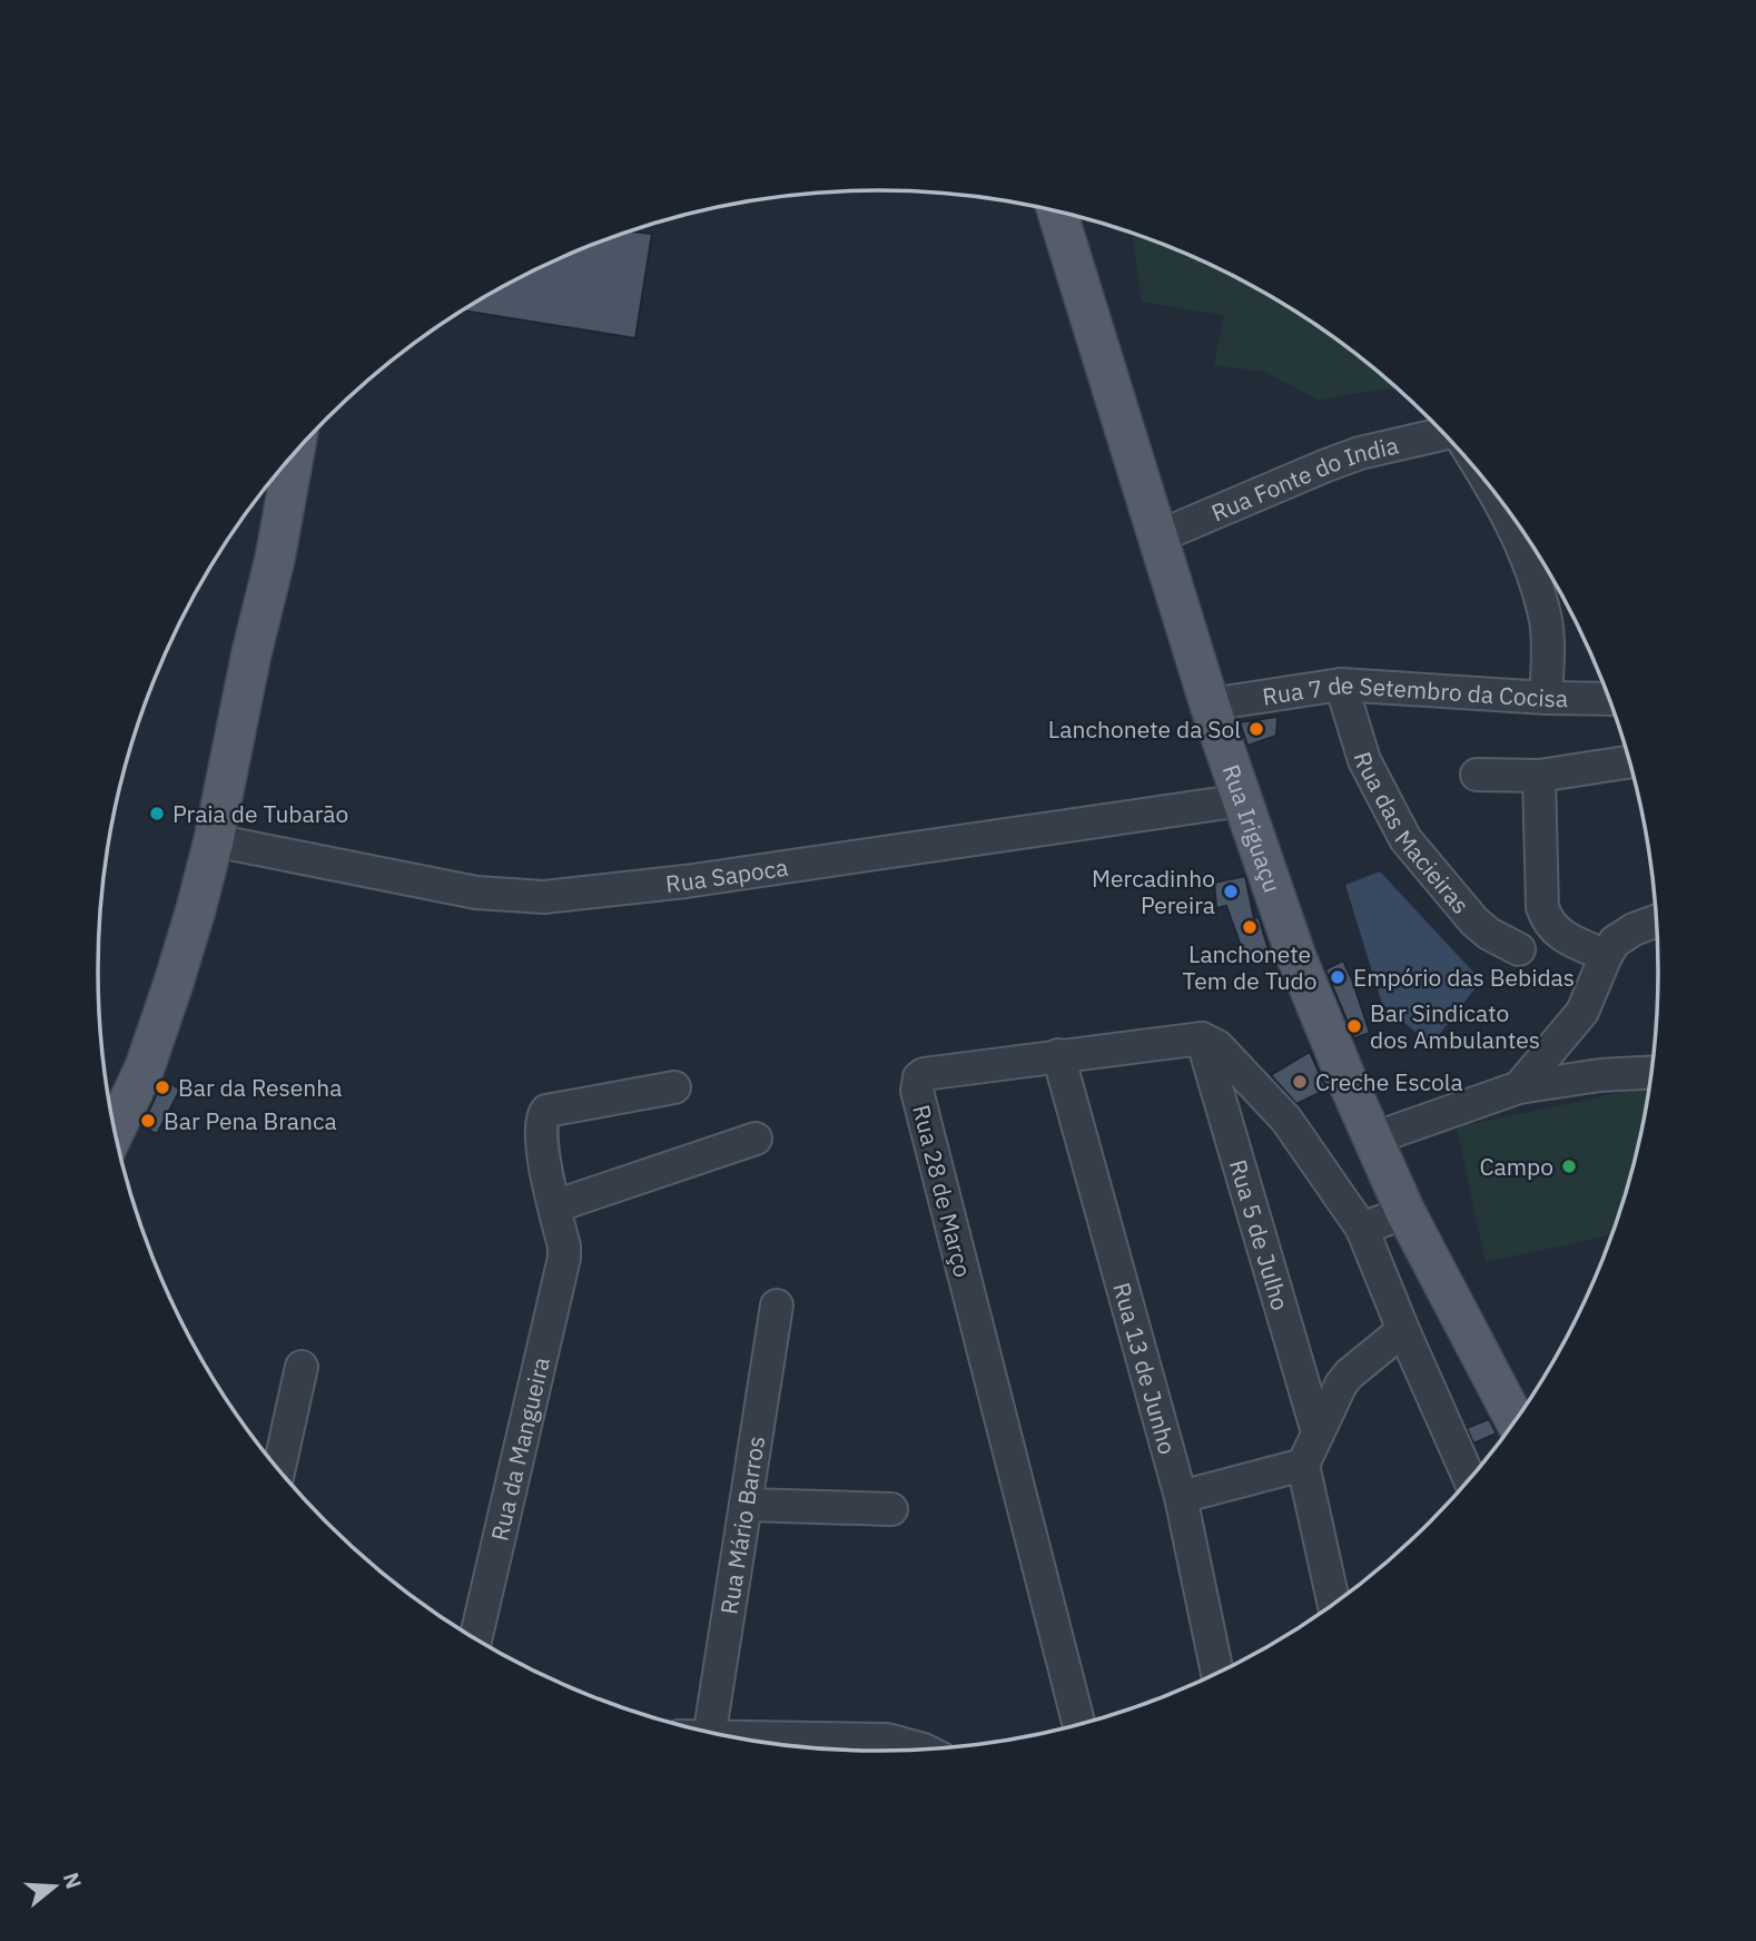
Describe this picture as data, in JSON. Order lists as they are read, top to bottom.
{
  "streets": {
    "main road": ["Rua Iriguaçu"],
    "street": [
      "Rua Fonte do India",
      "Rua 7 de Setembro da Cocisa",
      "Rua das Macieiras",
      "Rua Sapoca",
      "Rua 28 de Março",
      "Rua 5 de Julho",
      "Rua 13 de Junho",
      "Rua da Mangueira",
      "Rua Mário Barros"
    ]
  },
  "crossings": [
    ["Rua Fonte do India", "Rua Iriguaçu"],
    ["Rua 7 de Setembro da Cocisa", "Rua Iriguaçu"],
    ["Rua 7 de Setembro da Cocisa", "Rua das Macieiras"],
    ["Rua Iriguaçu", "Rua Sapoca"],
    ["Rua 28 de Março", "Rua 5 de Julho"],
    ["Rua 28 de Março", "Rua 13 de Junho"]
  ],
  "places": [
    "Lanchonete da Sol",
    "Praia de Tubarão",
    "Mercadinho Pereira",
    "Lanchonete Tem de Tudo",
    "Empório das Bebidas",
    "Bar Sindicato dos Ambulantes",
    "Creche Escola",
    "Bar da Resenha",
    "Bar Pena Branca",
    "Campo"
  ],
  "north": "right"
}
